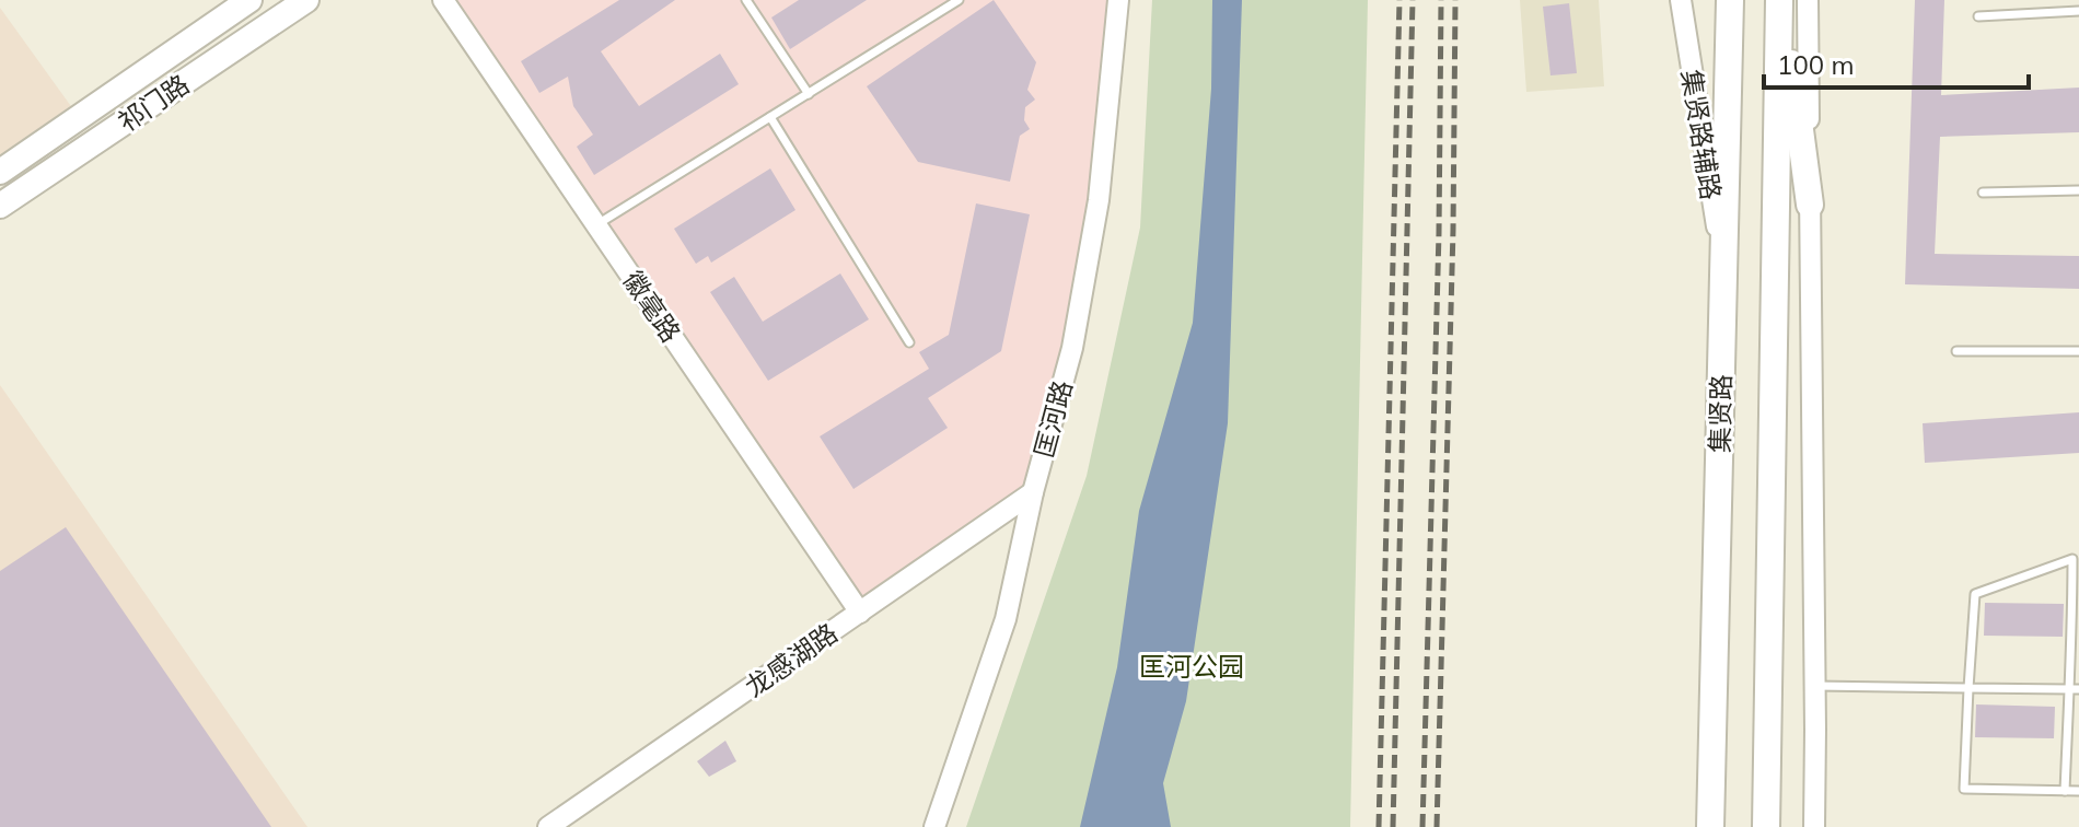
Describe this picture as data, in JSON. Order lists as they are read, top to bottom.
{
  "streets": {
    "highway": ["集贤路"],
    "main road": ["祁门路"],
    "street": [
      "集贤路辅路",
      "徽毫路",
      "匡河路",
      "龙感湖路"
    ]
  },
  "crossings": [
    ["集贤路辅路", "集贤路"],
    ["徽毫路", "龙感湖路"],
    ["匡河路", "龙感湖路"]
  ],
  "parks": ["匡河公园"],
  "scale_bar": "100 m"
}
